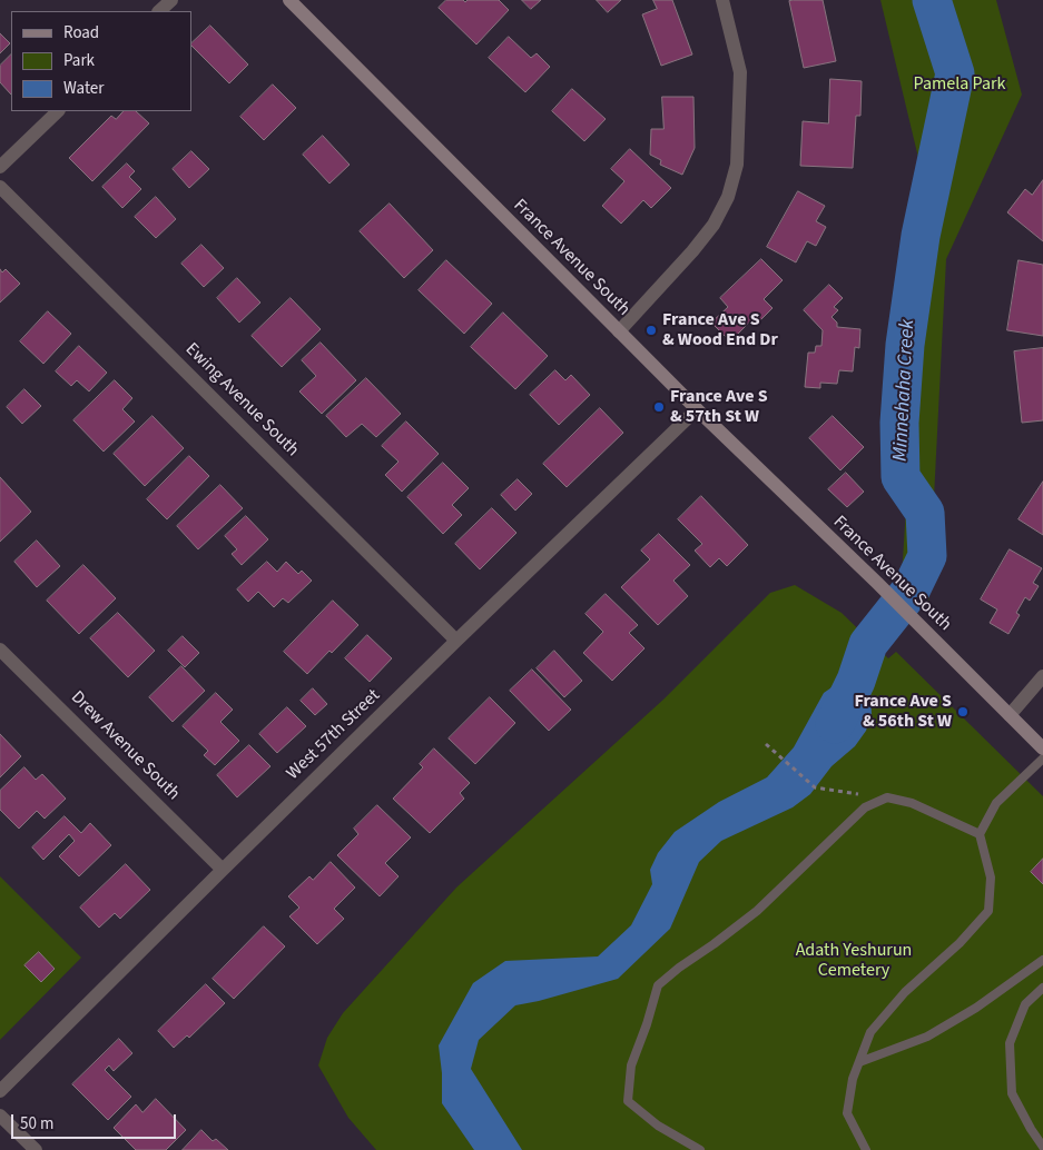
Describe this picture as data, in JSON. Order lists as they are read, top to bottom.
{
  "streets": {
    "main road": ["France Avenue South"],
    "street": ["Ewing Avenue South", "West 57th Street", "Drew Avenue South"]
  },
  "crossings": [
    ["France Avenue South", "West 57th Street"],
    ["Ewing Avenue South", "West 57th Street"],
    ["West 57th Street", "Drew Avenue South"]
  ],
  "water": ["Minnehaha Creek"],
  "parks": ["Pamela Park", "Adath Yeshurun Cemetery"],
  "places": ["France Ave S & Wood End Dr", "France Ave S & 57th St W", "France Ave S & 56th St W"],
  "legend": ["Road", "Park", "Water"],
  "scale_bar": "50 m"
}
